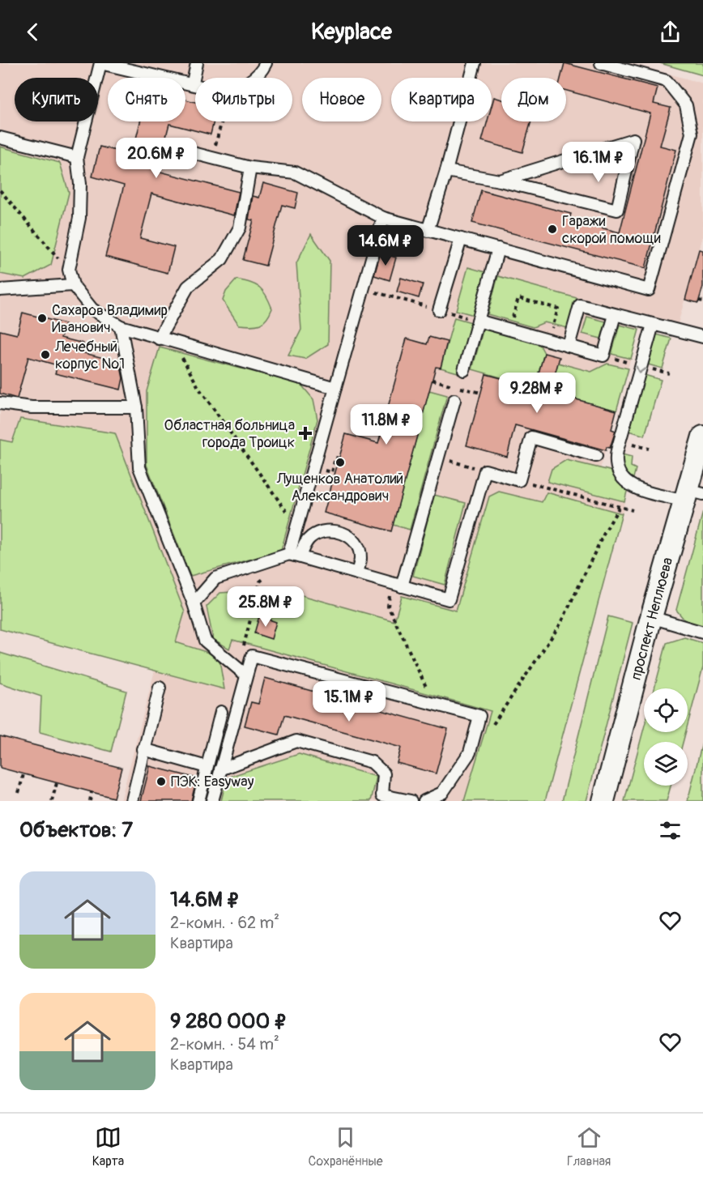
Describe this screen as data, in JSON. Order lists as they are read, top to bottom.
{
  "streets": {
    "street": ["проспект Неплюева"]
  },
  "places": {
    "other": [
      "Гаражи скорой помощи",
      "Сахаров Владимир Иванович",
      "Лечебный корпус №1",
      "Лущенков Анатолий Александрович",
      "ПЭК: Easyway"
    ],
    "health": ["Областная больница города Троицк"]
  },
  "page": {
    "header": "Keyplace",
    "chip": [
      "Купить",
      "Снять",
      "Фильтры",
      "Новое",
      "Квартира",
      "Дом"
    ],
    "price": [
      "20.6M ₽",
      "16.1M ₽",
      "14.6M ₽",
      "9.28M ₽",
      "11.8M ₽",
      "25.8M ₽",
      "15.1M ₽"
    ],
    "heading": "Объектов: 7",
    "list": [
      {
        "name": "14.6M ₽",
        "note": "2-комн. · 62 m² · Квартира"
      },
      {
        "name": "9 280 000 ₽",
        "note": "2-комн. · 54 m² · Квартира"
      }
    ],
    "tabs": ["Карта", "Сохранённые", "Главная"]
  }
}
